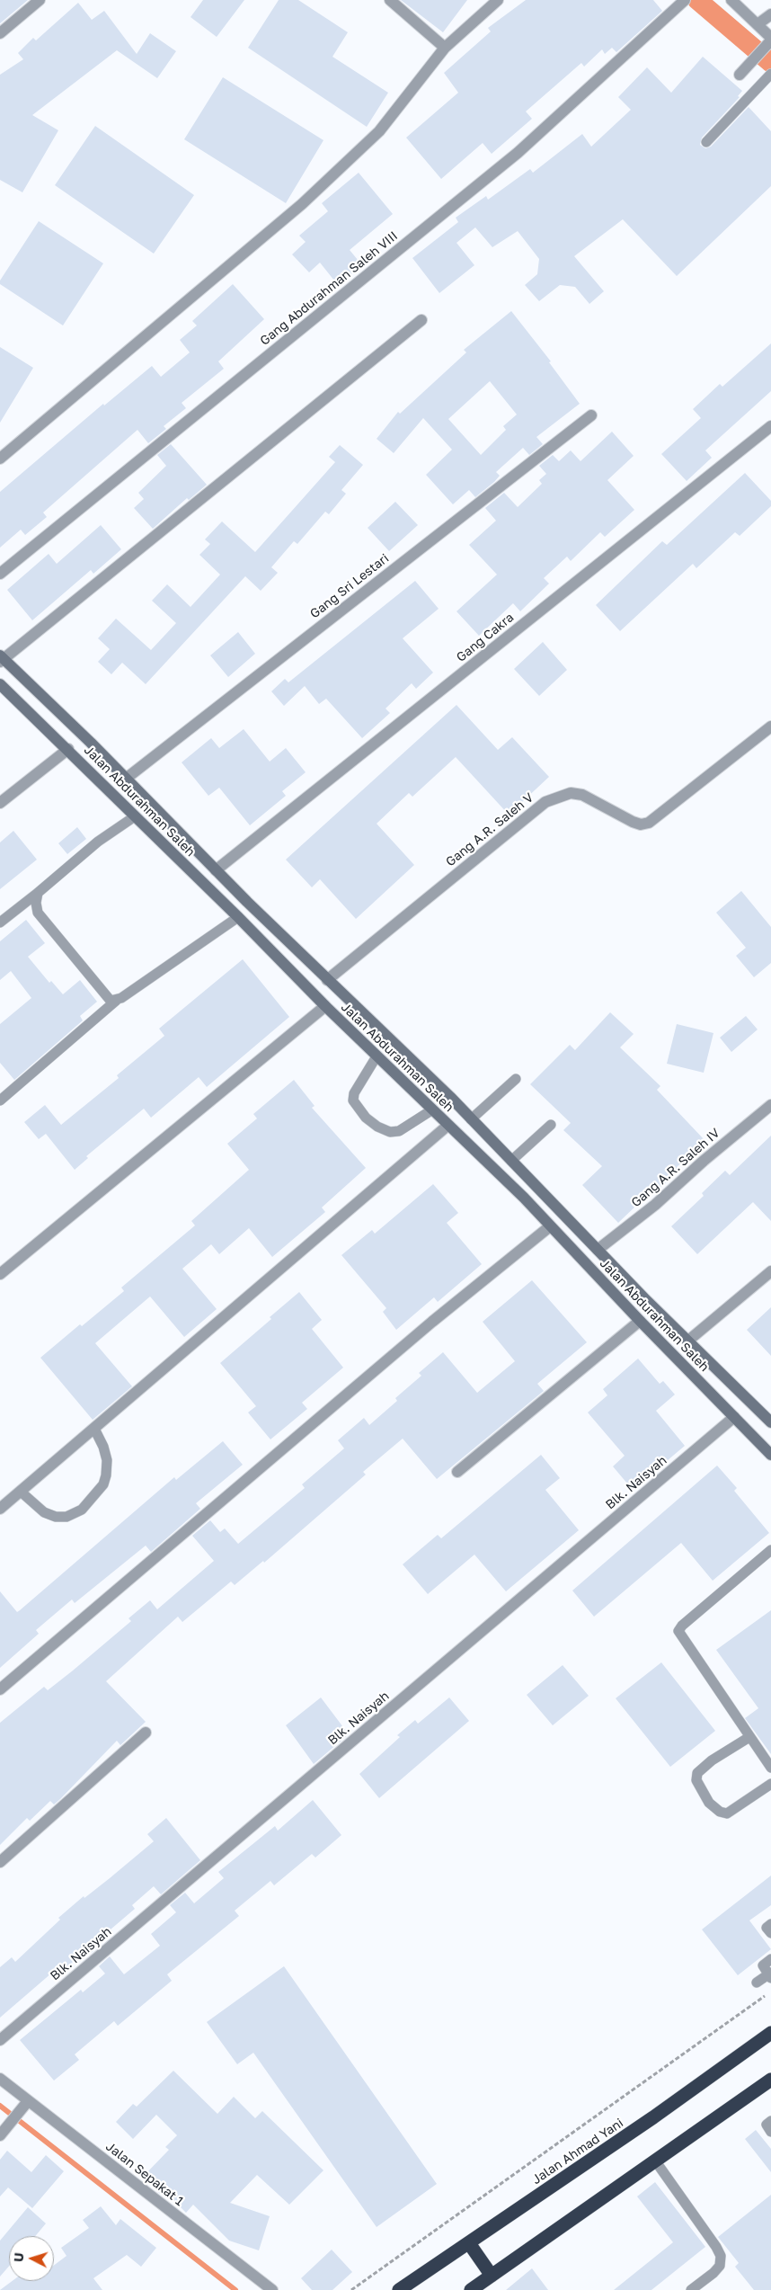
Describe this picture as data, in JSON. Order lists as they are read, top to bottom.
{
  "streets": {
    "highway": ["Jalan Ahmad Yani"],
    "street": [
      "Gang Abdurahman Saleh VIII",
      "Gang Sri Lestari",
      "Gang Cakra",
      "Jalan Abdurahman Saleh",
      "Gang A.R. Saleh V",
      "Gang A.R. Saleh IV",
      "Blk. Naisyah",
      "Jalan Sepakat 1"
    ]
  },
  "crossings": [
    ["Gang Sri Lestari", "Jalan Abdurahman Saleh"],
    ["Gang Cakra", "Jalan Abdurahman Saleh"],
    ["Jalan Abdurahman Saleh", "Gang A.R. Saleh V"],
    ["Jalan Abdurahman Saleh", "Gang A.R. Saleh IV"],
    ["Jalan Abdurahman Saleh", "Blk. Naisyah"]
  ],
  "north": "left"
}
